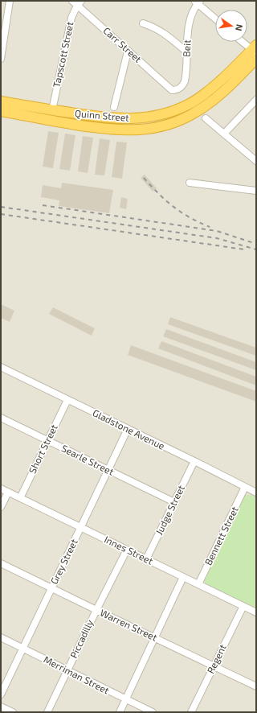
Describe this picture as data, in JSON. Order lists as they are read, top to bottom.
{
  "streets": {
    "highway": ["Quinn Street"],
    "street": [
      "Carr Street",
      "Beit",
      "Tapscott Street",
      "Gladstone Avenue",
      "Short Street",
      "Searle Street",
      "Judge Street",
      "Bennett Street",
      "Innes Street",
      "Grey Street",
      "Warren Street",
      "Piccadilly",
      "Regent",
      "Merriman Street"
    ]
  },
  "crossings": [
    ["Carr Street", "Beit"],
    ["Carr Street", "Tapscott Street"],
    ["Tapscott Street", "Quinn Street"],
    ["Gladstone Avenue", "Short Street"],
    ["Gladstone Avenue", "Judge Street"],
    ["Gladstone Avenue", "Bennett Street"],
    ["Gladstone Avenue", "Grey Street"],
    ["Short Street", "Searle Street"],
    ["Short Street", "Innes Street"],
    ["Searle Street", "Judge Street"],
    ["Searle Street", "Grey Street"],
    ["Judge Street", "Innes Street"],
    ["Bennett Street", "Innes Street"],
    ["Innes Street", "Grey Street"],
    ["Innes Street", "Piccadilly"],
    ["Innes Street", "Regent"],
    ["Grey Street", "Warren Street"],
    ["Grey Street", "Merriman Street"],
    ["Warren Street", "Piccadilly"],
    ["Warren Street", "Regent"],
    ["Piccadilly", "Merriman Street"]
  ],
  "north": "right"
}
